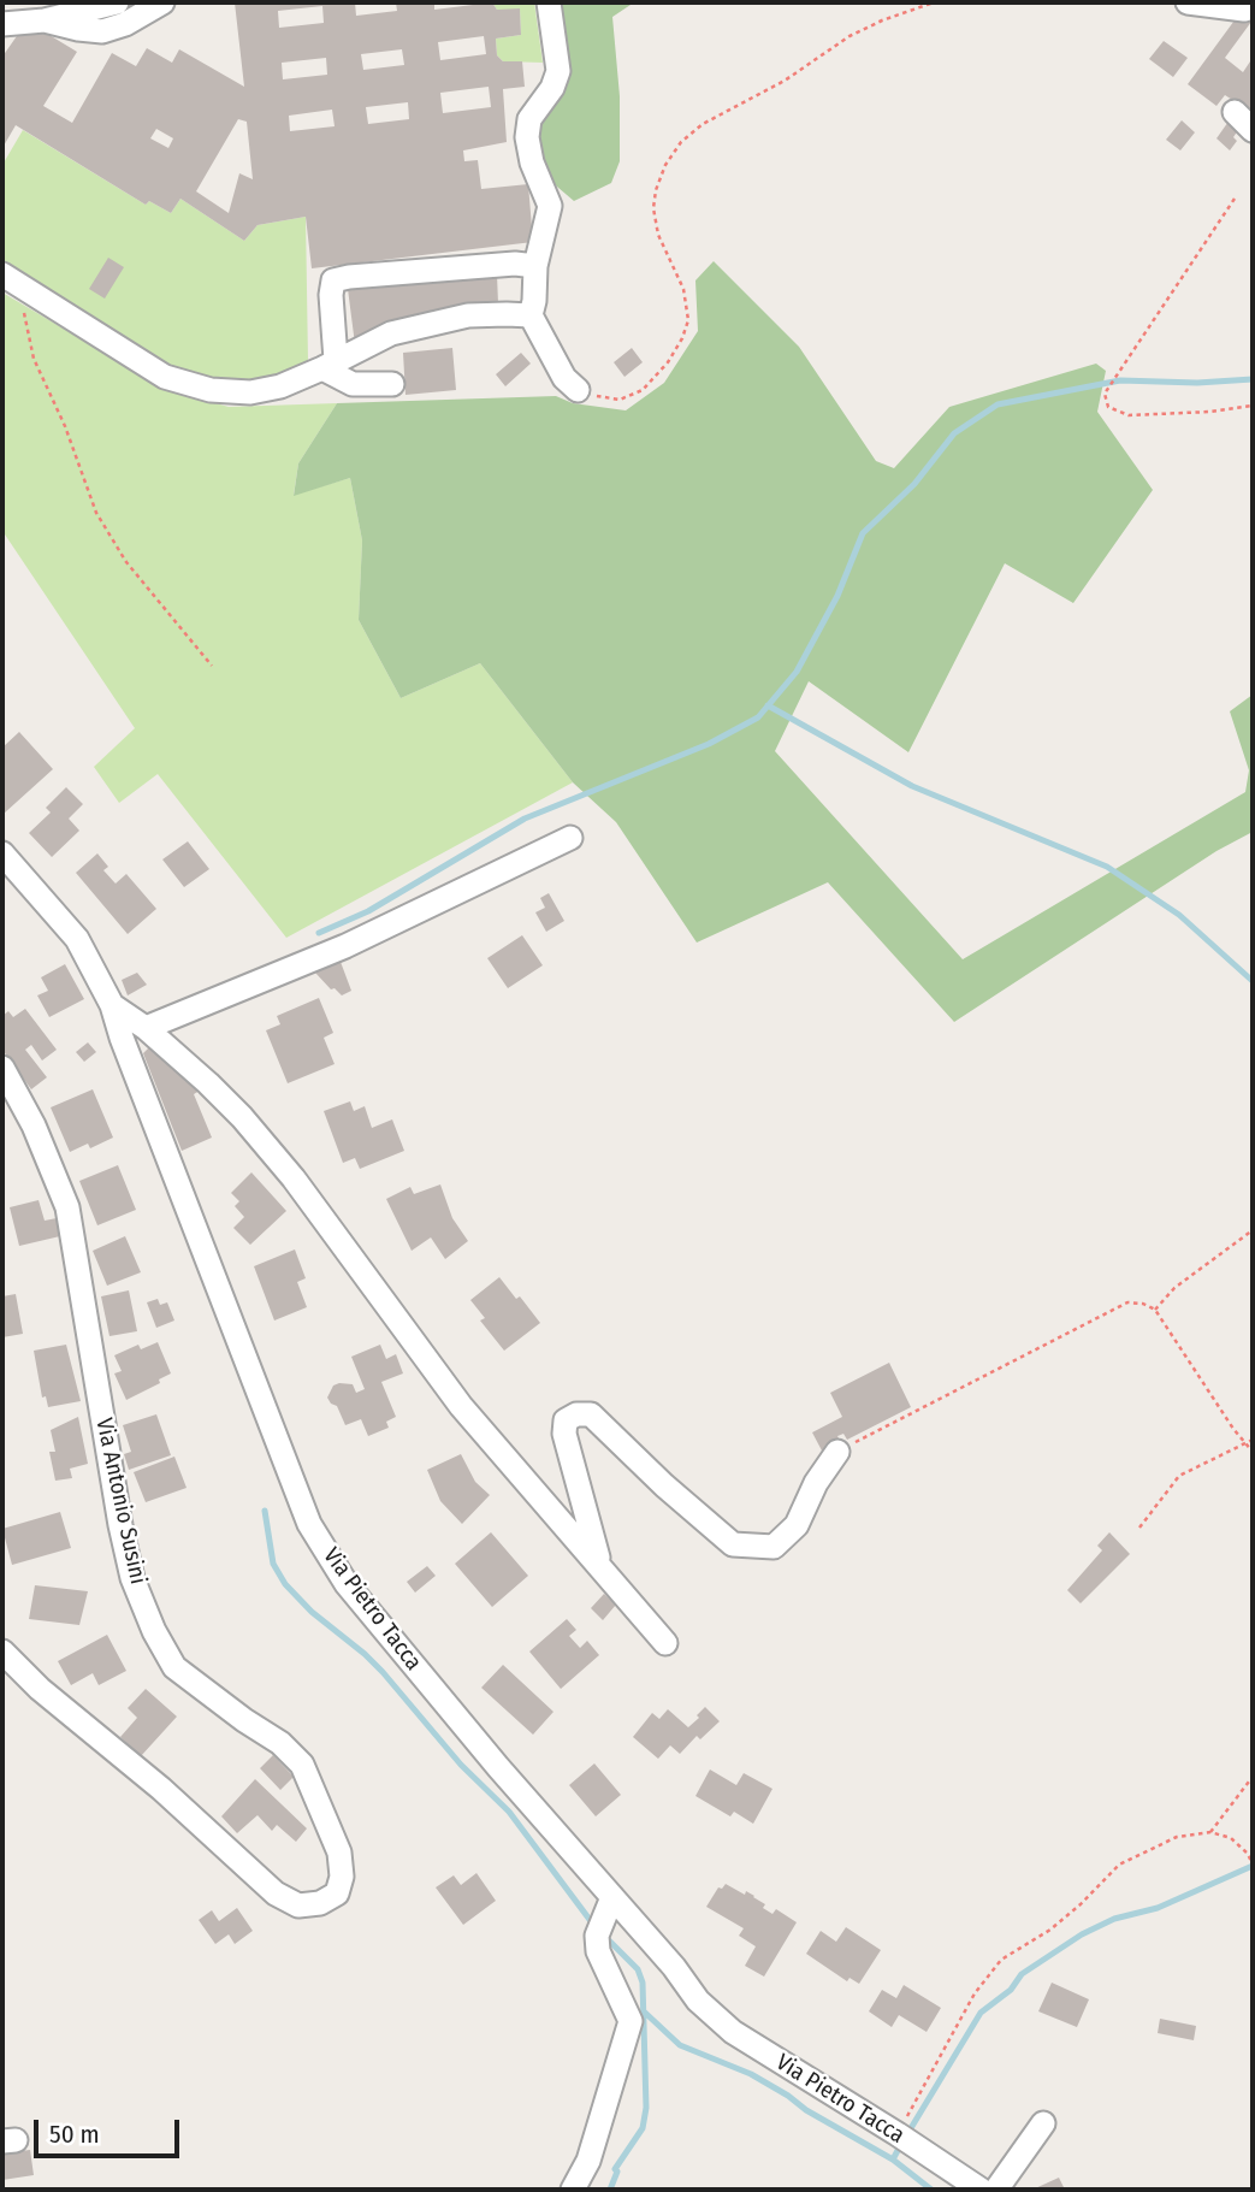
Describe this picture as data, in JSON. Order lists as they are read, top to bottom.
{
  "streets": {
    "street": ["Via Antonio Susini", "Via Pietro Tacca"]
  },
  "scale_bar": "50 m"
}
